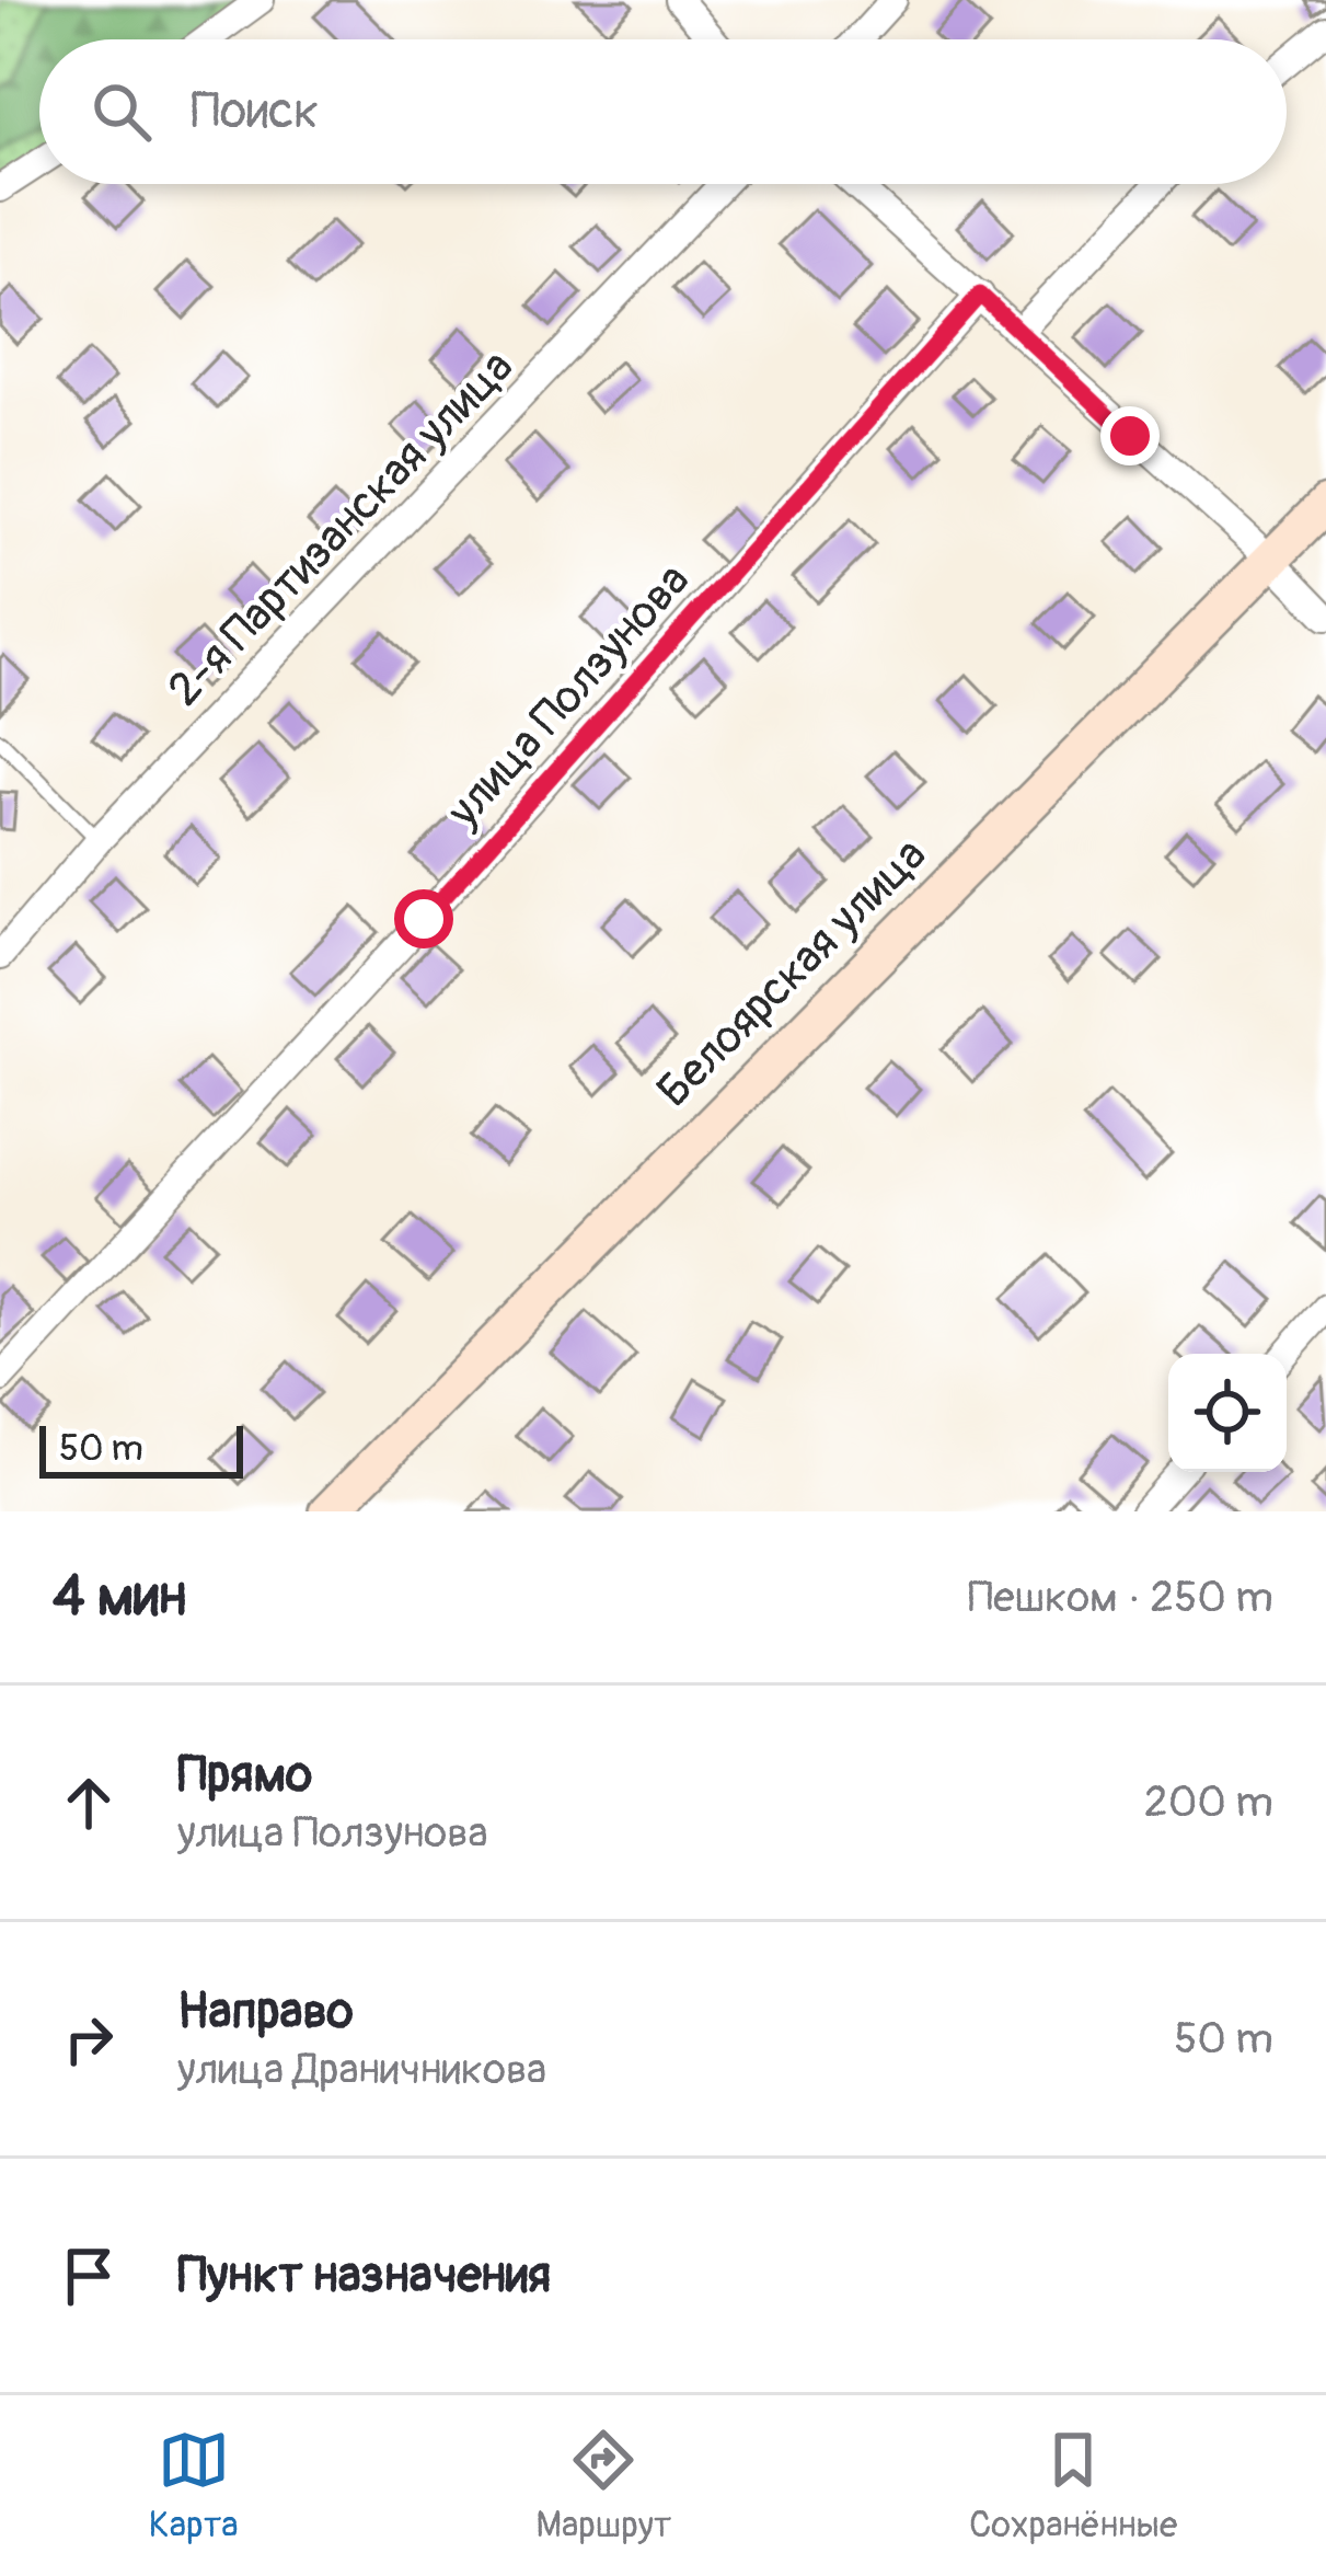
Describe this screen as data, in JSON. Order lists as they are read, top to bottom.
{
  "streets": {
    "street": ["2-я Партизанская улица", "улица Ползунова", "Белоярская улица"]
  },
  "scale_bar": "50 m",
  "page": {
    "search": "Поиск",
    "scale": "50 m",
    "heading": ["4 мин", "Пешком · 250 m"],
    "list": [
      ["Прямо", "улица Ползунова", "200 m"],
      ["Направо", "улица Драничникова", "50 m"],
      "Пункт назначения"
    ],
    "nav": ["Карта", "Маршрут", "Сохранённые"]
  }
}
